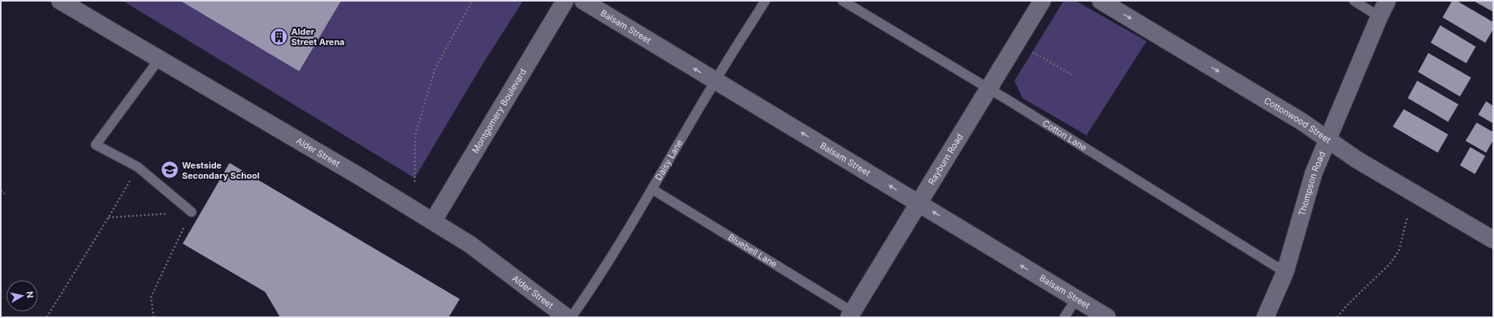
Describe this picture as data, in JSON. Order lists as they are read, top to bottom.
{
  "streets": {
    "street": [
      "Balsam Street",
      "Montgomery Boulevard",
      "Cottonwood Street",
      "Alder Street",
      "Rayburn Road",
      "Thompson Road"
    ],
    "lane": ["Cotton Lane", "Daisy Lane", "Bluebell Lane"]
  },
  "crossings": [
    ["Balsam Street", "Rayburn Road"],
    ["Balsam Street", "Daisy Lane"],
    ["Montgomery Boulevard", "Alder Street"],
    ["Cottonwood Street", "Thompson Road"],
    ["Cotton Lane", "Rayburn Road"],
    ["Cotton Lane", "Thompson Road"],
    ["Rayburn Road", "Bluebell Lane"],
    ["Daisy Lane", "Bluebell Lane"]
  ],
  "one_way": ["Balsam Street", "Cottonwood Street"],
  "places": {
    "building": ["Alder Street Arena"],
    "school or university": ["Westside Secondary School"]
  },
  "north": "right"
}
